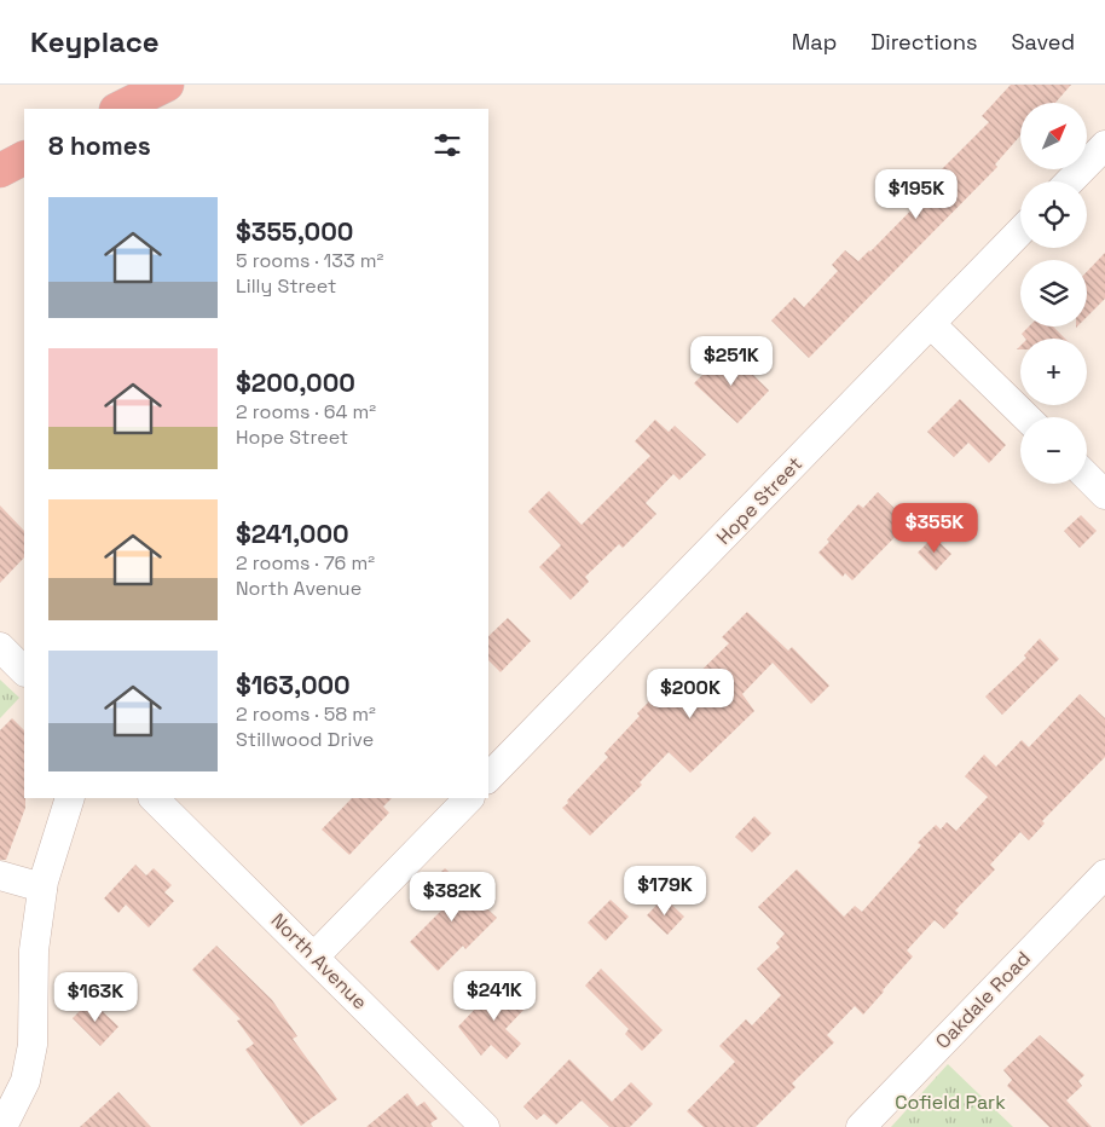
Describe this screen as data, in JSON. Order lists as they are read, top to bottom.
{
  "streets": {
    "street": ["Hope Street", "North Avenue", "Oakdale Road"]
  },
  "parks": ["Cofield Park"],
  "north": "top right",
  "page": {
    "header": "Keyplace",
    "nav": ["Map", "Directions", "Saved"],
    "map_buttons": ["+", "−"],
    "heading": "8 homes",
    "price": [
      "$195K",
      "$251K",
      "$355K",
      "$200K",
      "$179K",
      "$382K",
      "$241K",
      "$163K"
    ],
    "list": [
      {
        "name": "$355,000",
        "note": "5 rooms · 133 m² · Lilly Street"
      },
      {
        "name": "$200,000",
        "note": "2 rooms · 64 m² · Hope Street"
      },
      {
        "name": "$241,000",
        "note": "2 rooms · 76 m² · North Avenue"
      },
      {
        "name": "$163,000",
        "note": "2 rooms · 58 m² · Stillwood Drive"
      }
    ]
  }
}
